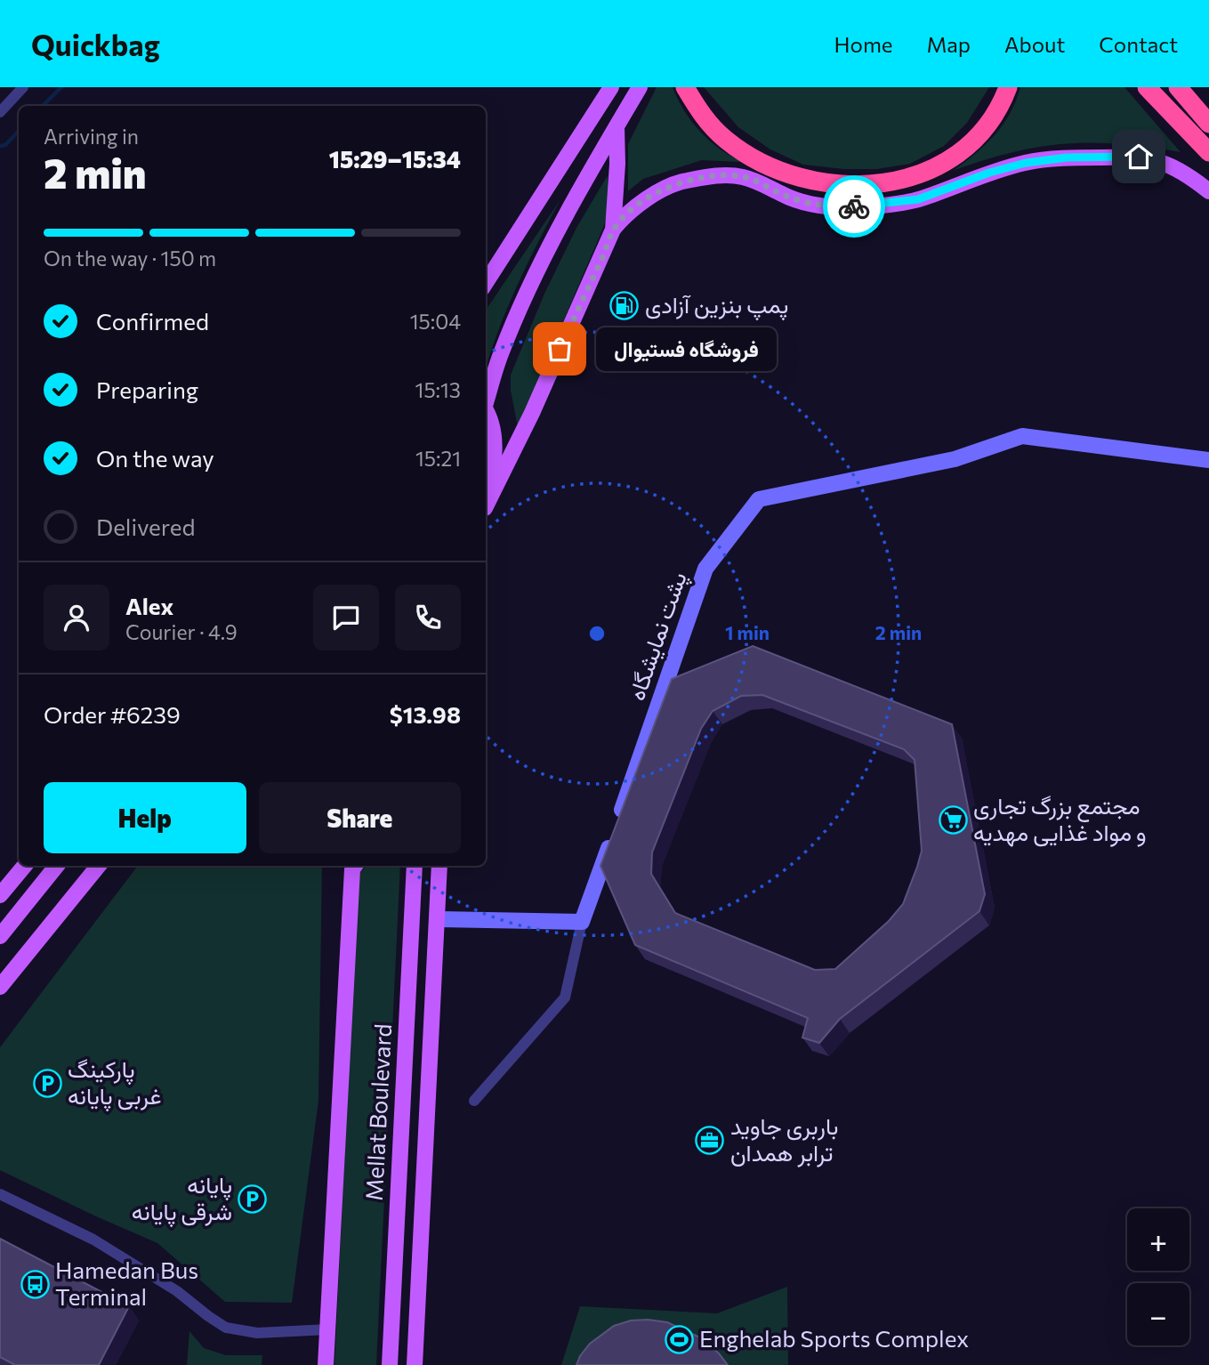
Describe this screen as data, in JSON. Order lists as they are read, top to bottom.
{
  "streets": {
    "main road": ["Mellat Boulevard"],
    "street": ["پشت نمایشگاه"]
  },
  "places": {
    "fuel station": ["پمپ بنزین آزادی"],
    "other": ["فروشگاه فستیوال"],
    "supermarket": ["مجتمع بزرگ تجاری و مواد غذایی مهدیه"],
    "parking": ["پارکینگ غربی پایانه", "پایانه شرقی پایانه"],
    "office": ["باربری جاوید ترابر همدان"],
    "bus stop": ["Hamedan Bus Terminal"],
    "sports": ["Enghelab Sports Complex"]
  },
  "page": {
    "header": "Quickbag",
    "nav": [
      "Home",
      "Map",
      "About",
      "Contact"
    ],
    "heading": ["2 min", "Arriving in", "15:29–15:34"],
    "panel": [
      "Alex",
      "Courier · 4.9",
      "Order #6239",
      "$13.98"
    ],
    "bar": "On the way · 150 m",
    "list": [
      ["Confirmed", "15:04"],
      ["Preparing", "15:13"],
      ["On the way", "15:21"],
      "Delivered"
    ],
    "bubble": "فروشگاه فستیوال",
    "buttons": ["Help", "Share"],
    "map_buttons": ["+", "−"]
  },
  "rings": ["1 min", "2 min"]
}
